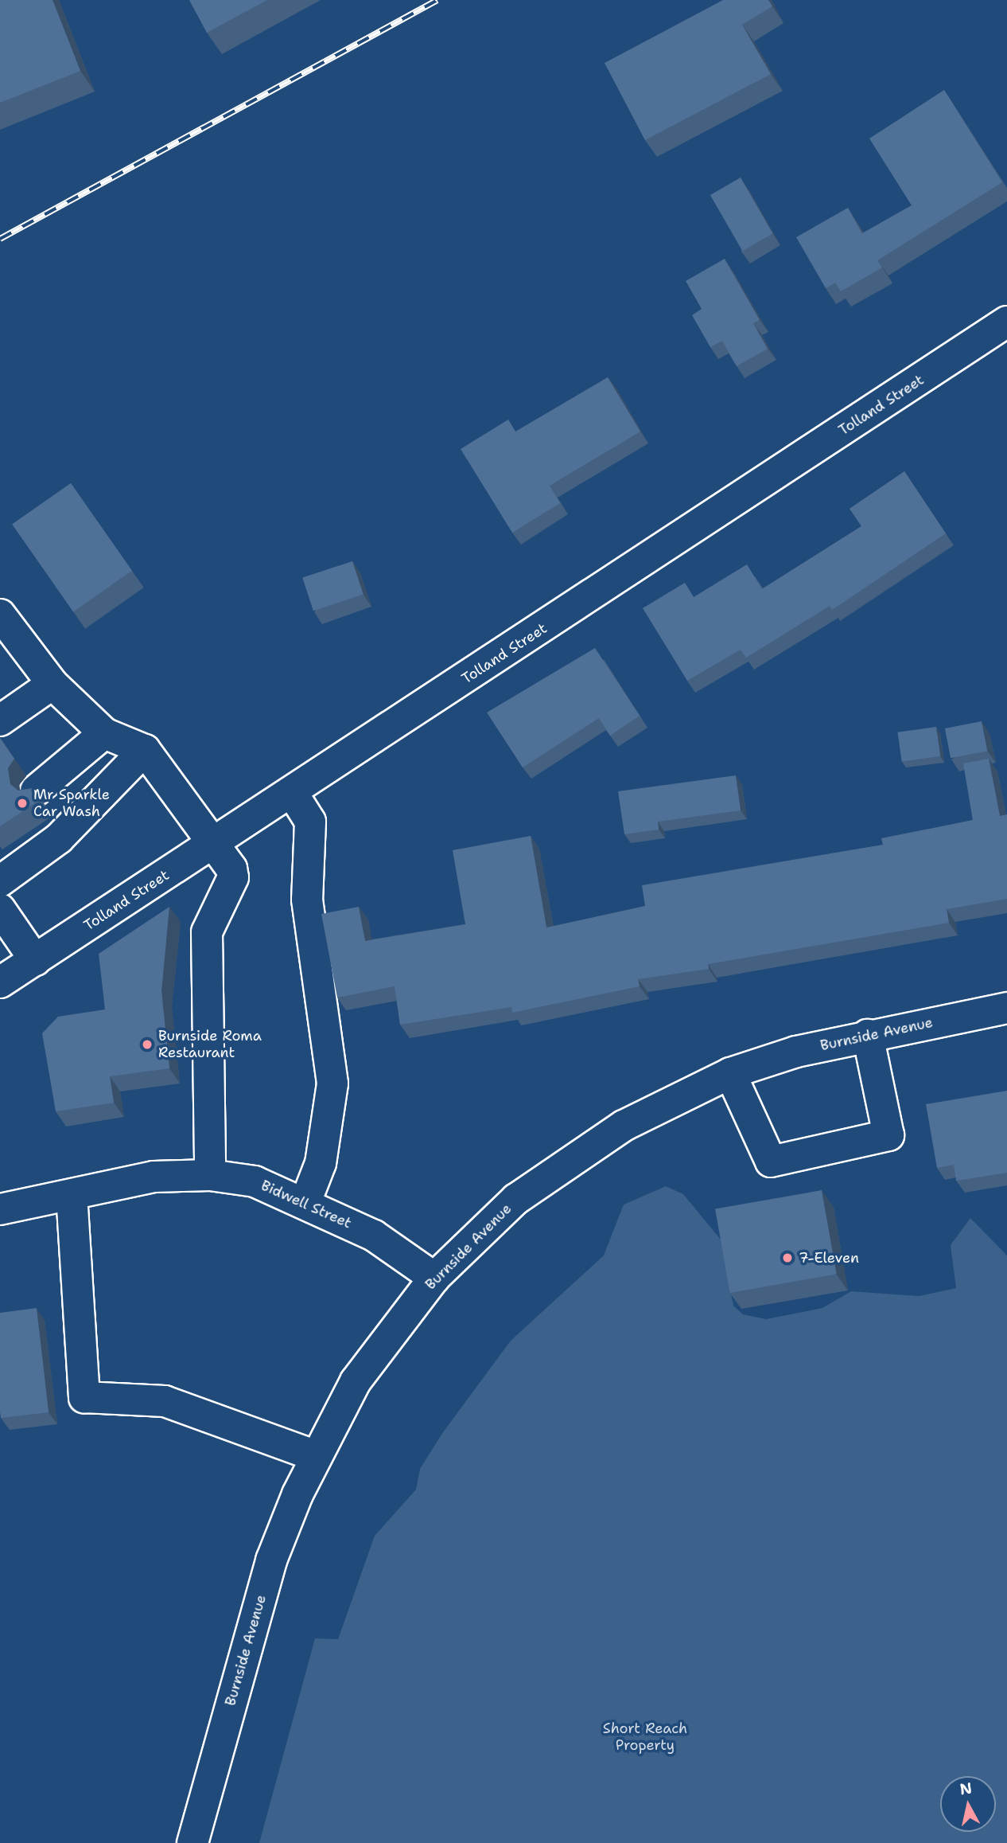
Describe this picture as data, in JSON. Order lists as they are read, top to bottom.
{
  "streets": {
    "main road": ["Tolland Street", "Burnside Avenue", "Bidwell Street"]
  },
  "crossings": [
    ["Burnside Avenue", "Bidwell Street"]
  ],
  "parks": ["Short Reach Property"],
  "places": ["Mr Sparkle Car Wash", "Burnside Roma Restaurant", "7-Eleven"],
  "north": "top"
}
